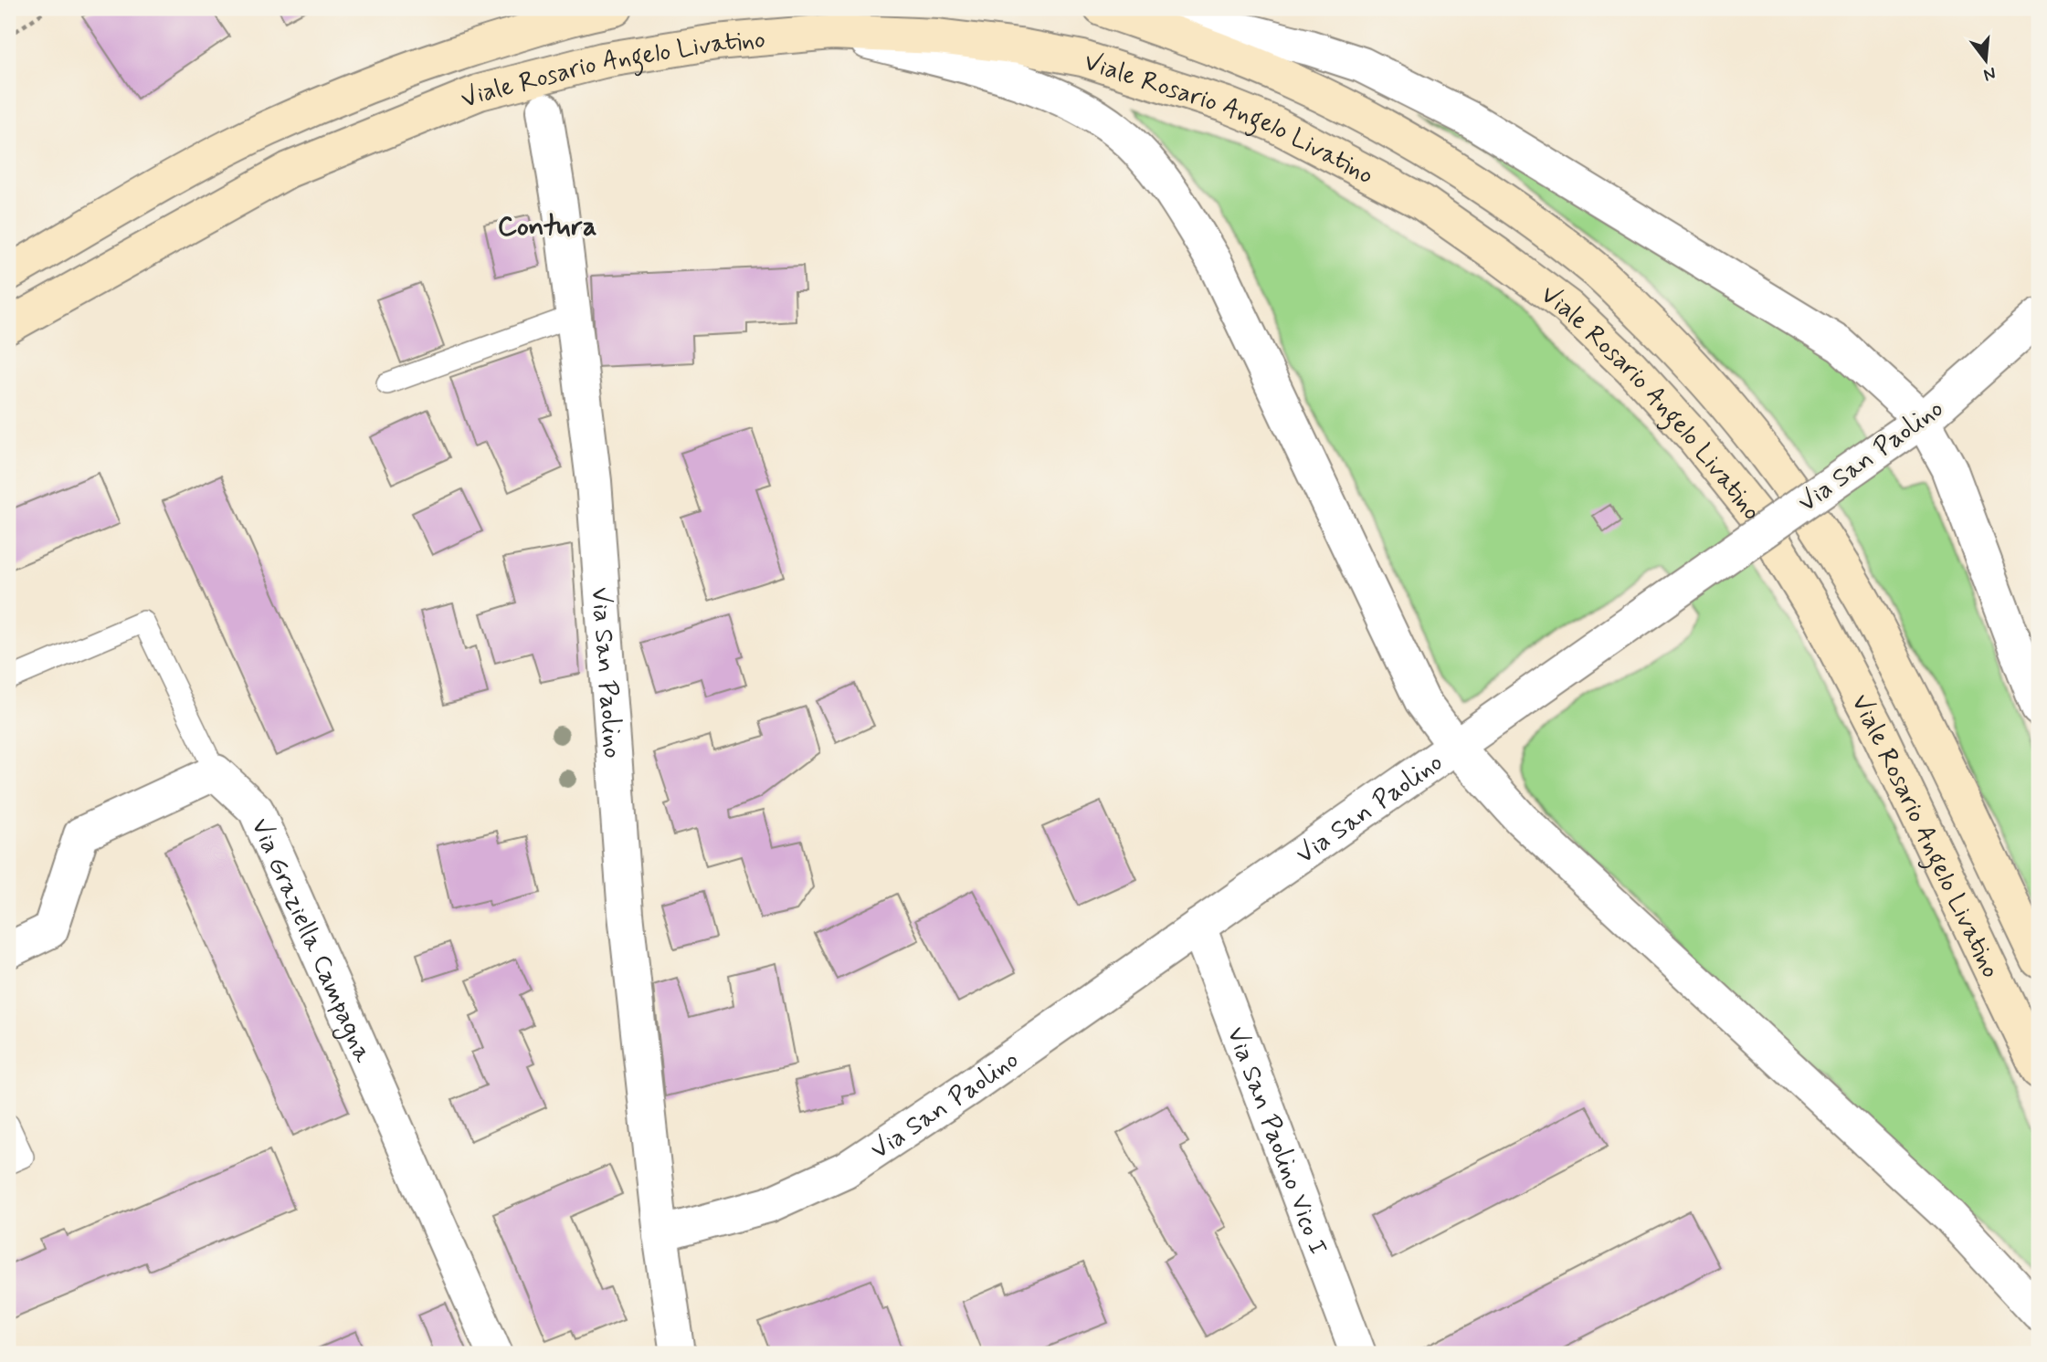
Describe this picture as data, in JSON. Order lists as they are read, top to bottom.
{
  "streets": {
    "main road": ["Viale Rosario Angelo Livatino"],
    "street": ["Via San Paolino", "Via Graziella Campagna", "Via San Paolino Vico I"]
  },
  "crossings": [
    ["Via San Paolino", "Via San Paolino Vico I"]
  ],
  "districts": ["Contura"],
  "north": "bottom"
}
